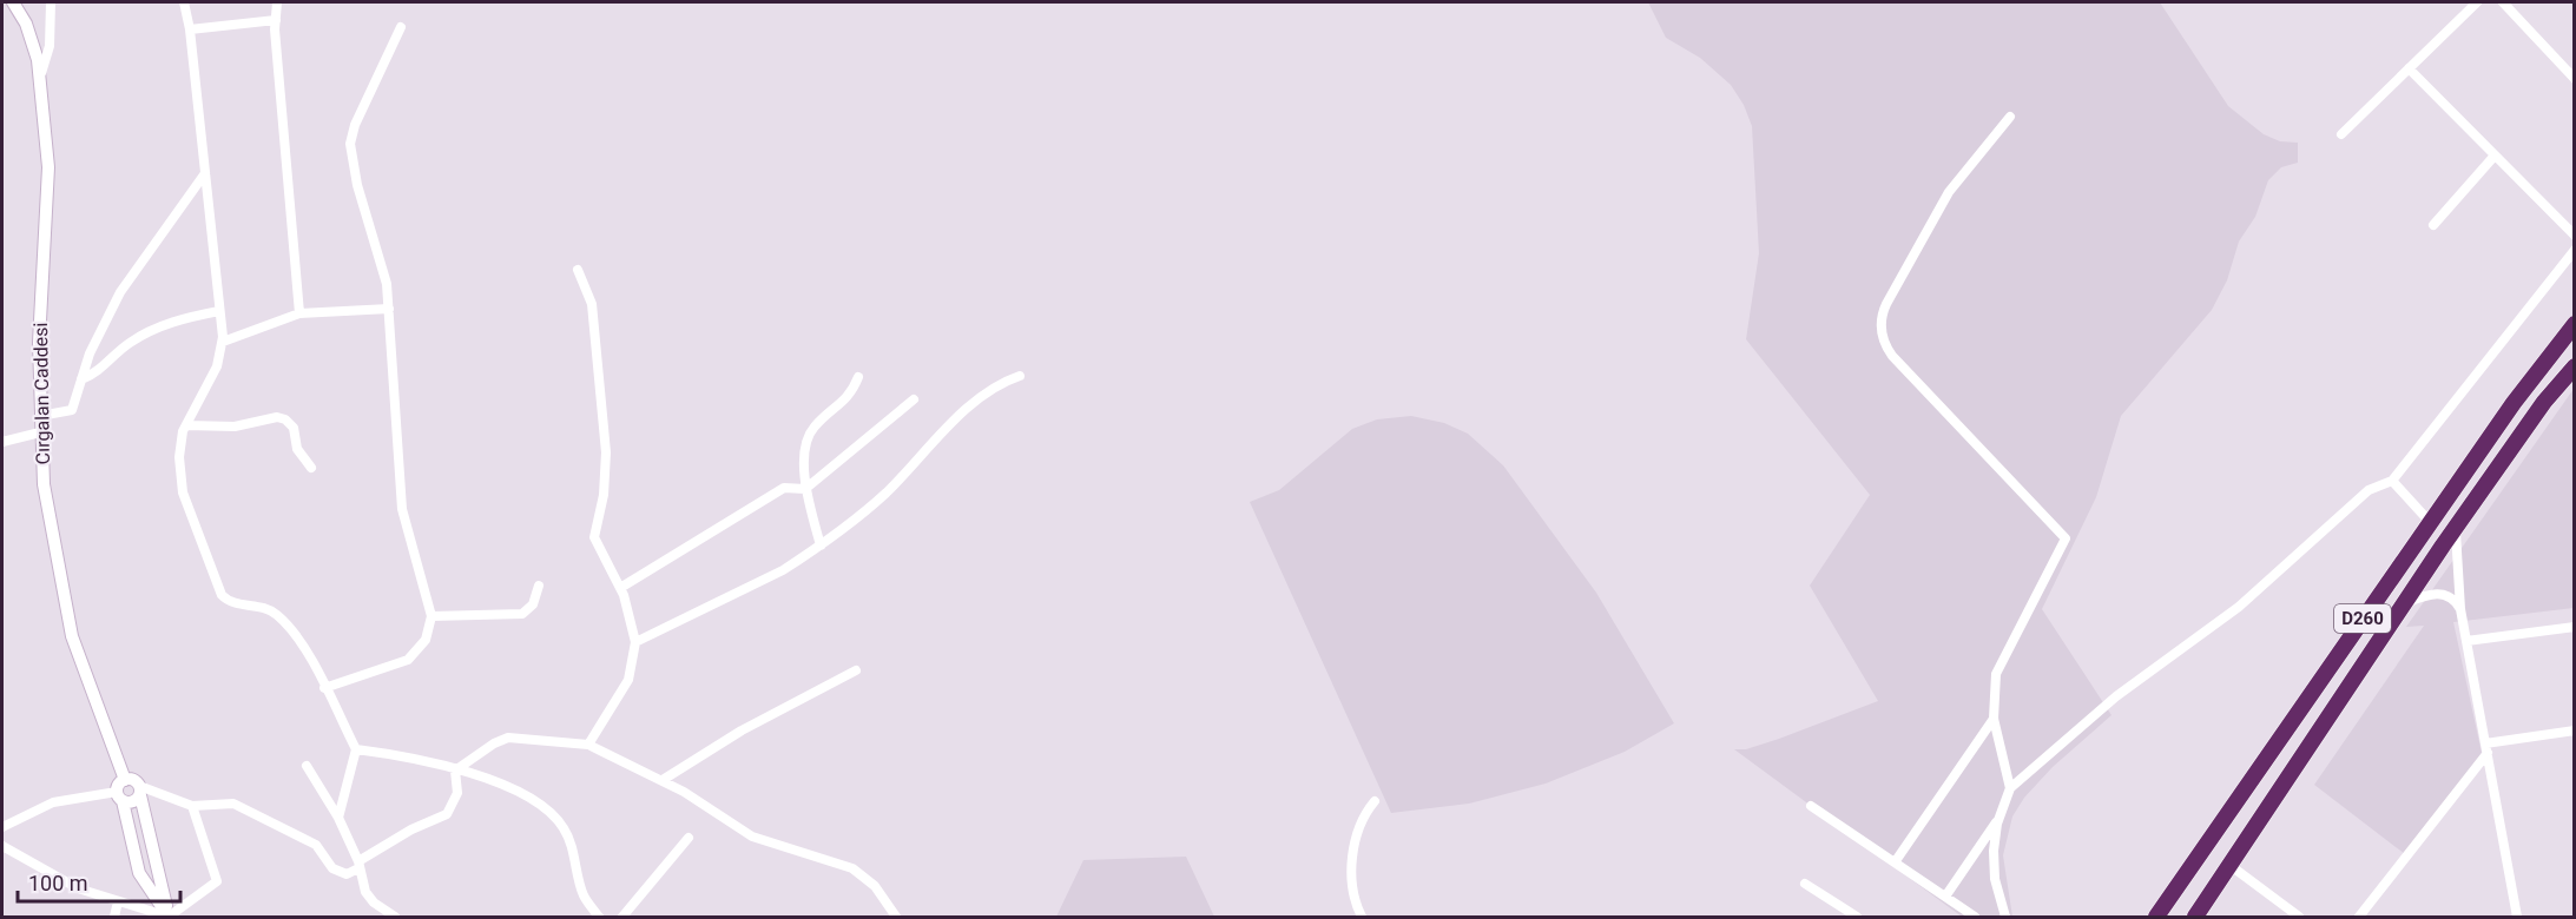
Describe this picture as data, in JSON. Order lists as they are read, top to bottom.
{
  "streets": {
    "highway": ["D260"],
    "street": ["Cırgalan Caddesi"]
  },
  "scale_bar": "100 m"
}
